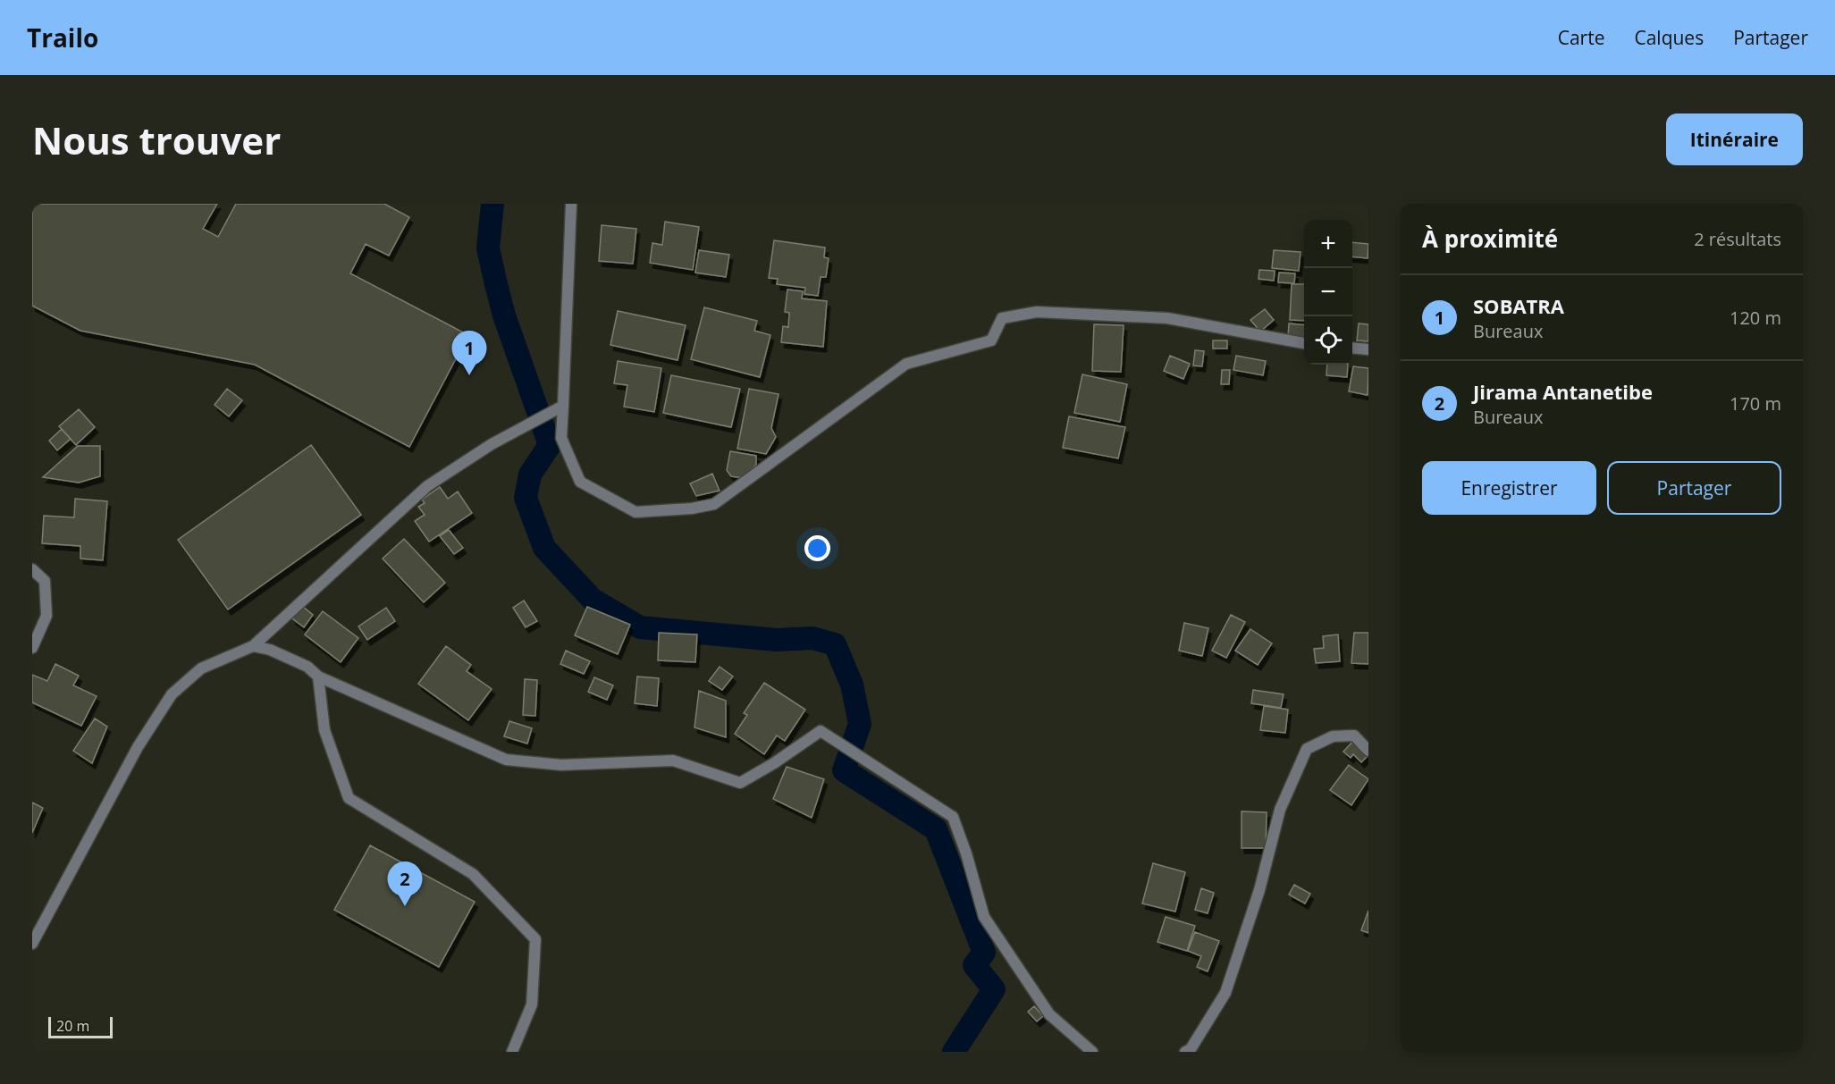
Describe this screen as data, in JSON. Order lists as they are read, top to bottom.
{
  "scale_bar": "20 m",
  "page": {
    "header": "Trailo",
    "nav": ["Carte", "Calques", "Partager"],
    "buttons": [
      "Itinéraire",
      ["Enregistrer", "Partager"]
    ],
    "title": "Nous trouver",
    "heading": ["À proximité", "2 résultats"],
    "map_buttons": ["+", "−"],
    "list": [
      {
        "mark": "1",
        "name": "SOBATRA",
        "note": "Bureaux",
        "value": "120 m"
      },
      {
        "mark": "2",
        "name": "Jirama Antanetibe",
        "note": "Bureaux",
        "value": "170 m"
      }
    ],
    "pins": ["1", "2"],
    "scale": "20 m"
  }
}
